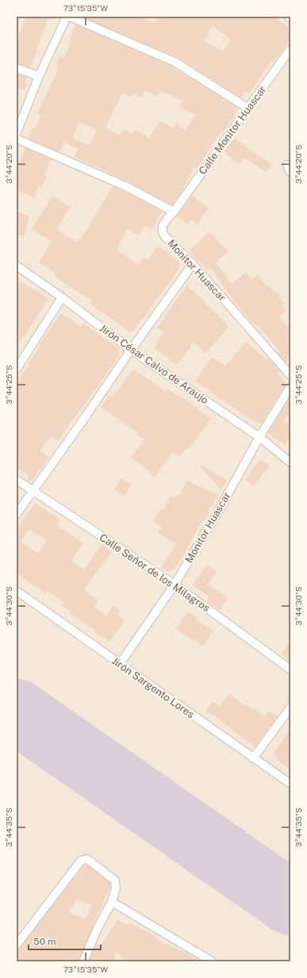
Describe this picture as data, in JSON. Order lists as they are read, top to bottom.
{
  "streets": {
    "street": [
      "Calle Monitor Huascar",
      "Monitor Huascar",
      "Jirón César Calvo de Araujo",
      "Calle Señor de los Milagros",
      "Jirón Sargento Lores"
    ]
  },
  "crossings": [
    ["Calle Monitor Huascar", "Monitor Huascar"],
    ["Monitor Huascar", "Jirón César Calvo de Araujo"],
    ["Monitor Huascar", "Calle Señor de los Milagros"],
    ["Monitor Huascar", "Jirón Sargento Lores"]
  ],
  "scale_bar": "50 m",
  "coordinates": [
    "73°15'35\"W",
    "3°44'20\"S",
    "3°44'25\"S",
    "3°44'30\"S",
    "3°44'35\"S"
  ]
}
